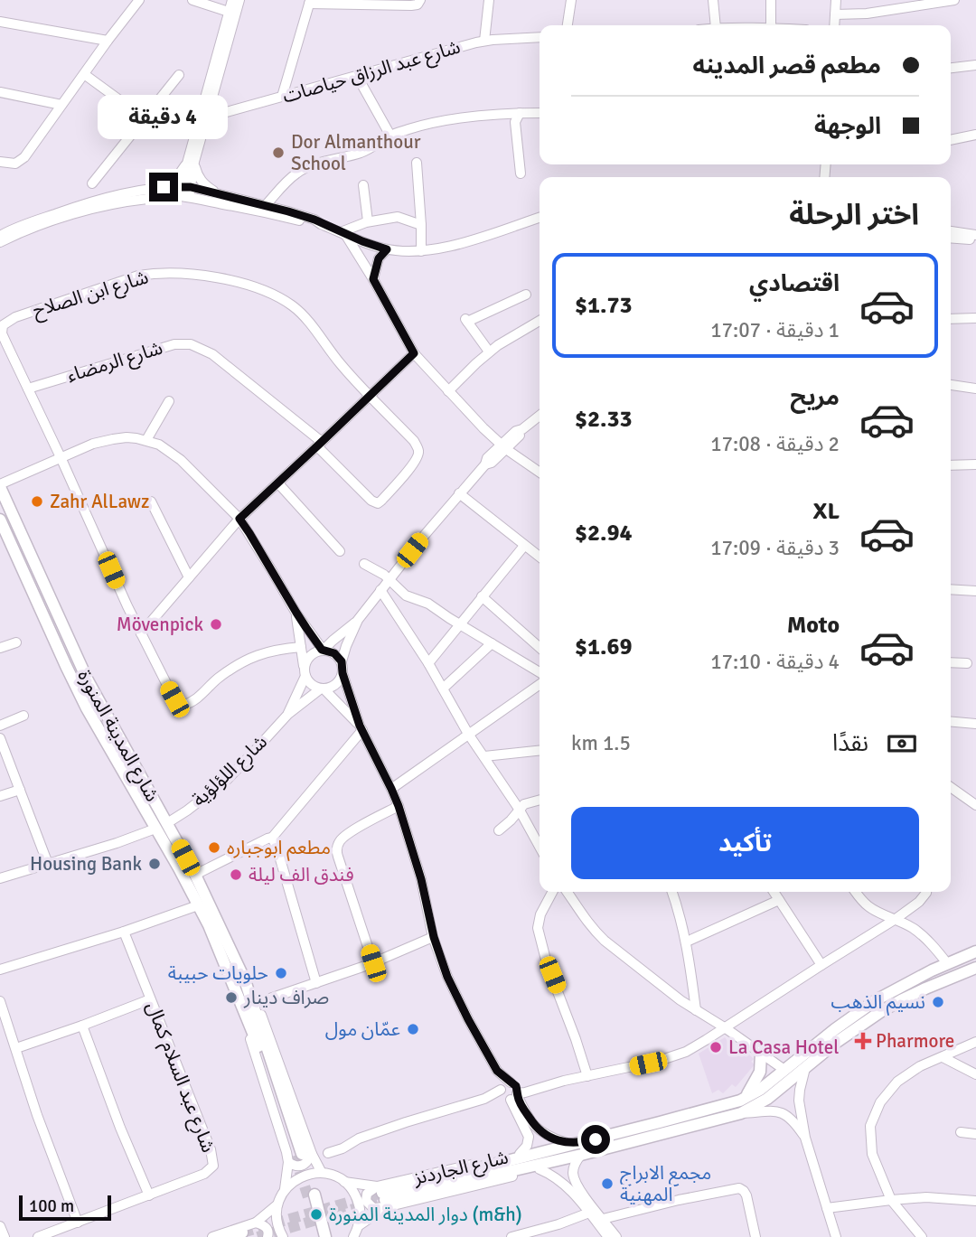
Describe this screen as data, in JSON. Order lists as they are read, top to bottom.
{
  "streets": {
    "main road": ["شارع المدينة المنورة"],
    "street": [
      "شارع عبد الرزاق حياصات",
      "شارع ابن الصلاح",
      "شارع الرمضاء",
      "شارع اللؤلؤية",
      "شارع عبد السلام كمال",
      "شارع الجاردنز"
    ]
  },
  "crossings": [
    ["شارع ابن الصلاح", "شارع الرمضاء"],
    ["شارع المدينة المنورة", "شارع اللؤلؤية"],
    ["شارع المدينة المنورة", "شارع الجاردنز"]
  ],
  "places": {
    "other": [
      "Dor Almanthour School",
      "Zahr AlLawz",
      "Mövenpick",
      "مطعم ابوجباره",
      "Housing Bank",
      "فندق الف ليلة",
      "حلويات حبيبة",
      "صراف دينار",
      "نسيم الذهب",
      "عمّان مول",
      "La Casa Hotel",
      "مجمع الابراج المهنية",
      "دوار المدينة المنورة (m&h)"
    ],
    "health": ["Pharmore"]
  },
  "scale_bar": "100 m",
  "page": {
    "banner": ["مطعم قصر المدينه", "الوجهة"],
    "bubble": "4 دقيقة",
    "heading": "اختر الرحلة",
    "list": [
      {
        "name": "اقتصادي",
        "note": "1 دقيقة · 17:07",
        "value": "$1.73"
      },
      {
        "name": "مريح",
        "note": "2 دقيقة · 17:08",
        "value": "$2.33"
      },
      {
        "name": "XL",
        "note": "3 دقيقة · 17:09",
        "value": "$2.94"
      },
      {
        "name": "Moto",
        "note": "4 دقيقة · 17:10",
        "value": "$1.69"
      }
    ],
    "pay": ["نقدًا", "1.5 km"],
    "buttons": "تأكيد",
    "scale": "100 m"
  }
}
